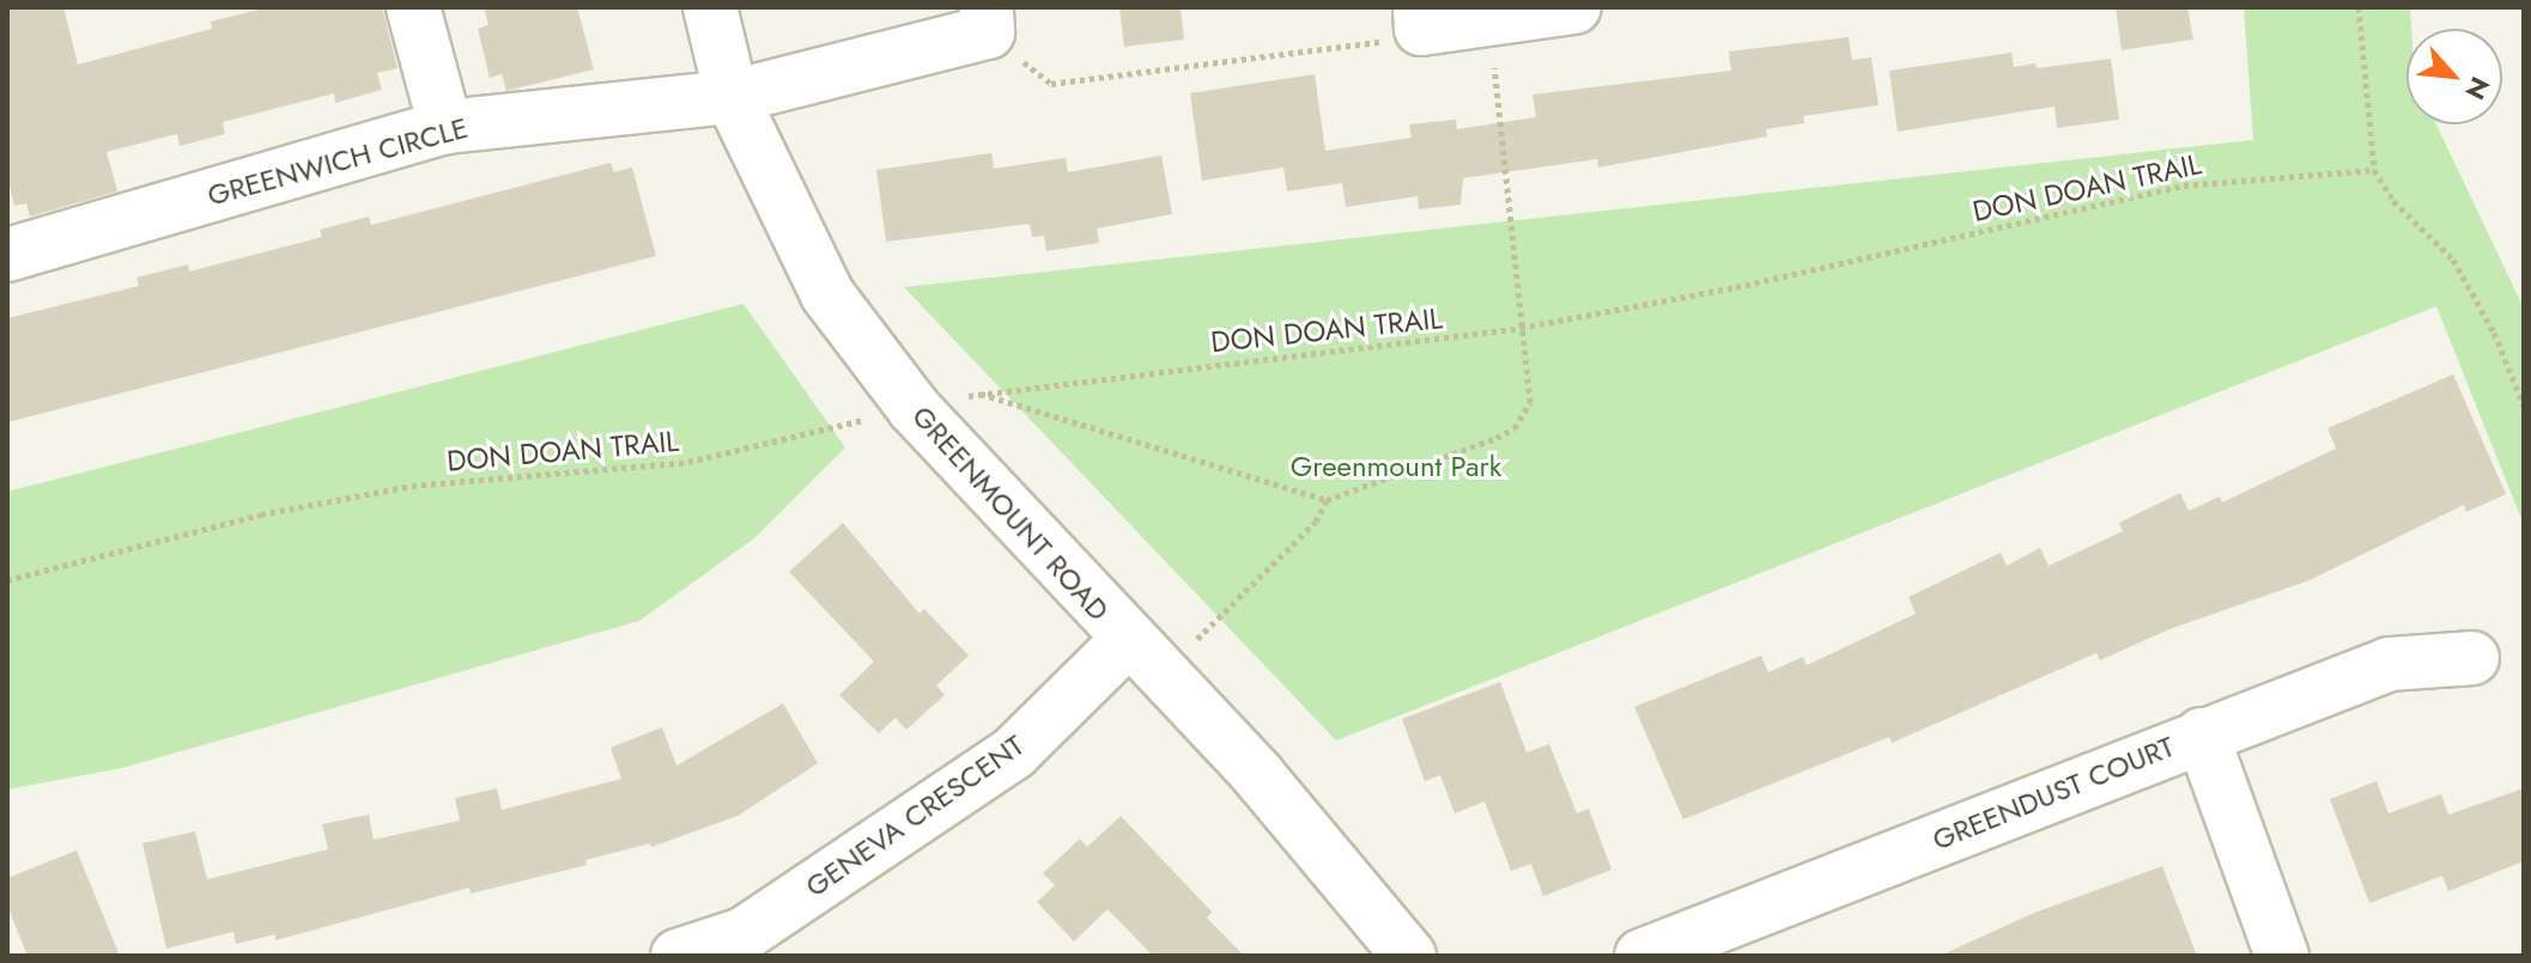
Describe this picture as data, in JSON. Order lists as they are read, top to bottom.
{
  "streets": {
    "street": [
      "GREENWICH CIRCLE",
      "GREENMOUNT ROAD",
      "GREENDUST COURT",
      "GENEVA CRESCENT"
    ],
    "path": ["DON DOAN TRAIL"]
  },
  "crossings": [
    ["GREENWICH CIRCLE", "GREENMOUNT ROAD"],
    ["DON DOAN TRAIL", "GREENMOUNT ROAD"],
    ["GREENMOUNT ROAD", "GENEVA CRESCENT"]
  ],
  "parks": ["Greenmount Park"],
  "north": "bottom right"
}
